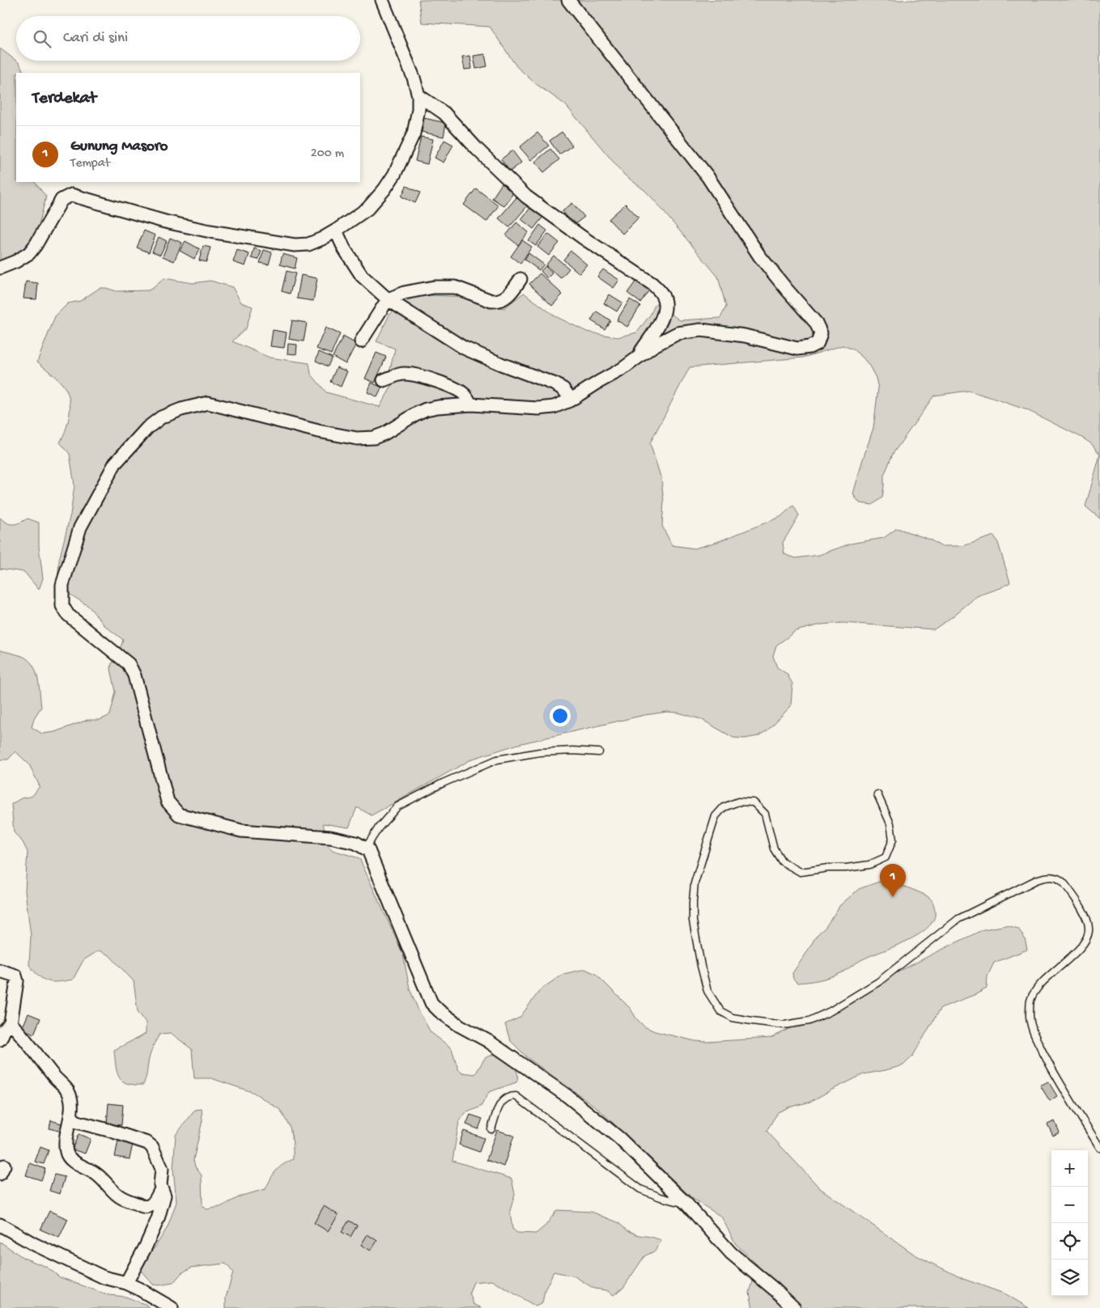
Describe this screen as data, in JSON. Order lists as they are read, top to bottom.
{
  "page": {
    "search": "Cari di sini",
    "heading": "Terdekat",
    "list": [
      {
        "mark": "1",
        "name": "Gunung Masoro",
        "note": "Tempat",
        "value": "200 m"
      }
    ],
    "pins": "1",
    "map_buttons": ["+", "−"]
  }
}
